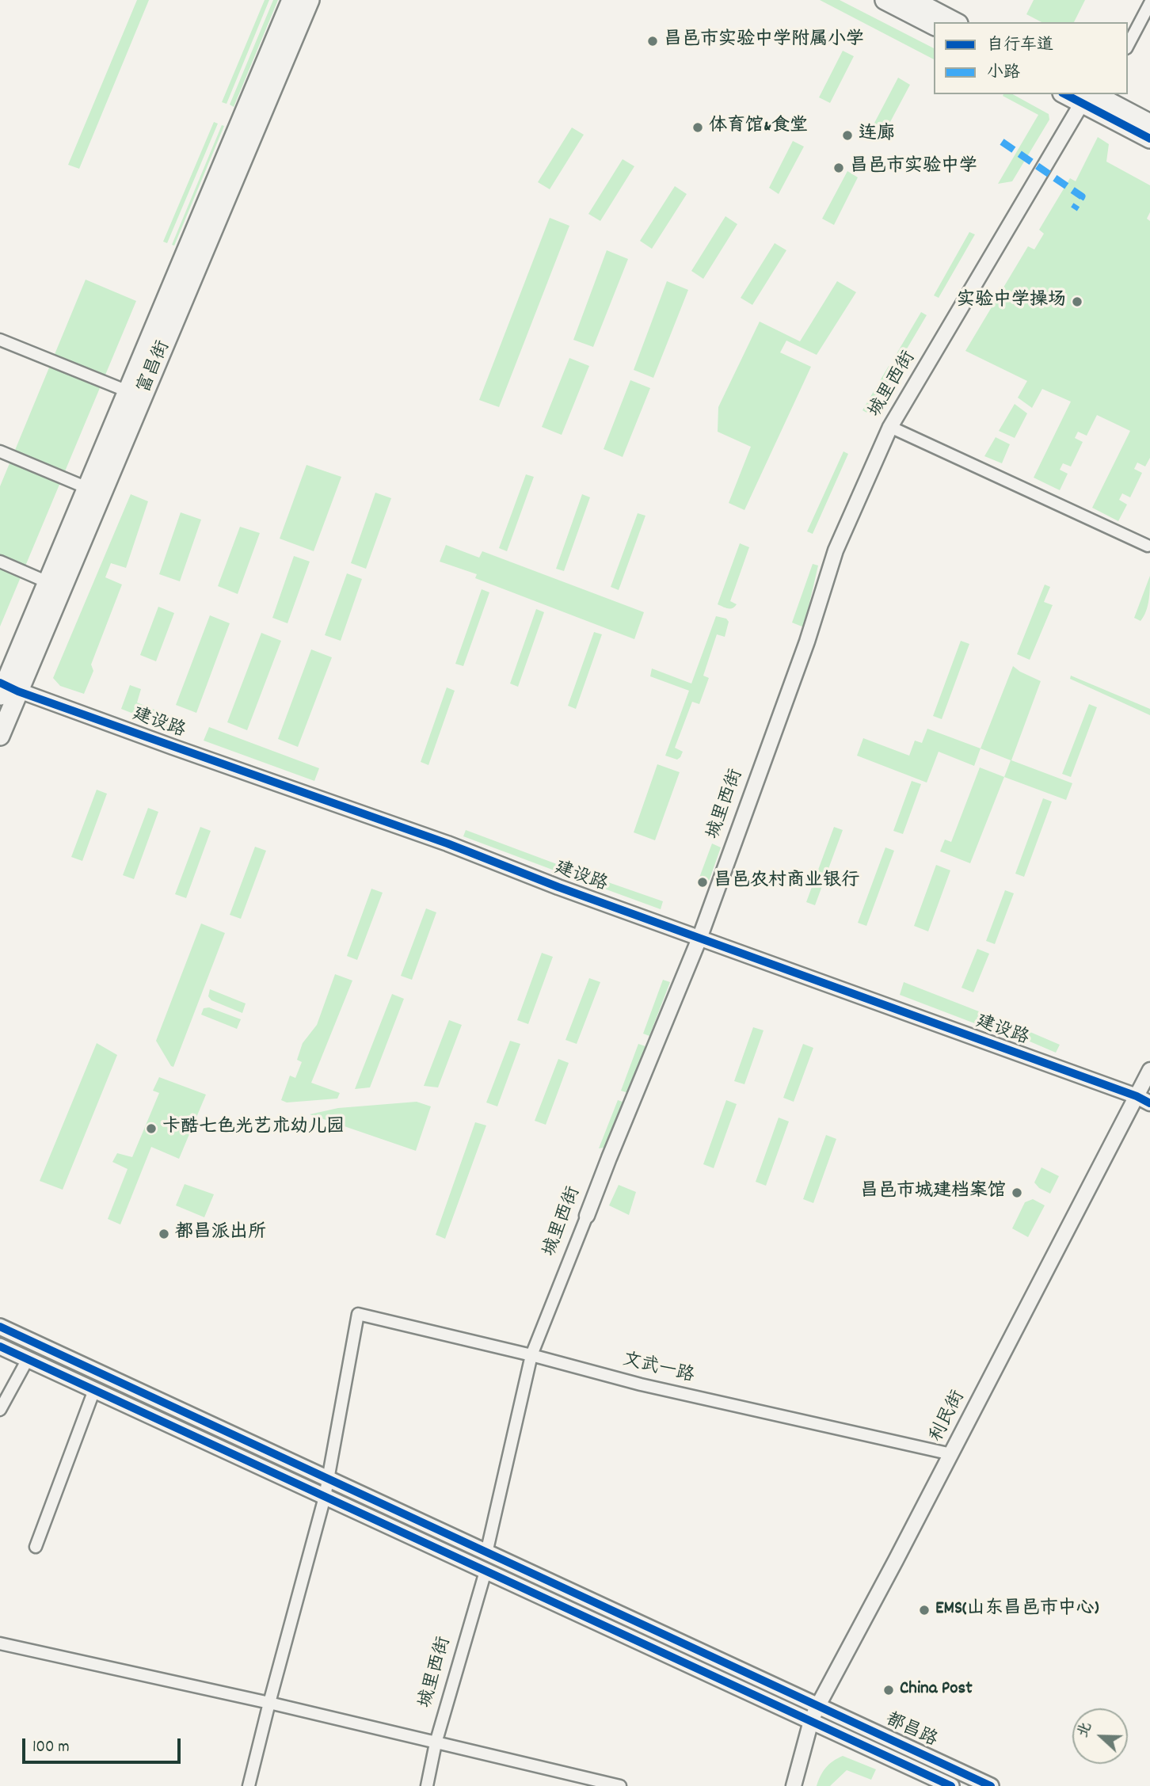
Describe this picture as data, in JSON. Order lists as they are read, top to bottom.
{
  "streets": {
    "main road": ["富昌街", "都昌路"],
    "street": [
      "城里西街",
      "建设路",
      "文武一路",
      "利民街"
    ]
  },
  "crossings": [
    ["富昌街", "建设路"],
    ["城里西街", "建设路"],
    ["城里西街", "文武一路"],
    ["城里西街", "都昌路"],
    ["建设路", "利民街"],
    ["文武一路", "利民街"],
    ["文武一路", "都昌路"],
    ["利民街", "都昌路"]
  ],
  "places": [
    "昌邑市实验中学附属小学",
    "体育馆&食堂",
    "连廊",
    "昌邑市实验中学",
    "实验中学操场",
    "昌邑农村商业银行",
    "卡酷七色光艺术幼儿园",
    "昌邑市城建档案馆",
    "都昌派出所",
    "EMS(山东昌邑市中心)",
    "China Post"
  ],
  "legend": ["自行车道", "小路"],
  "scale_bar": "100 m",
  "north": "left"
}
